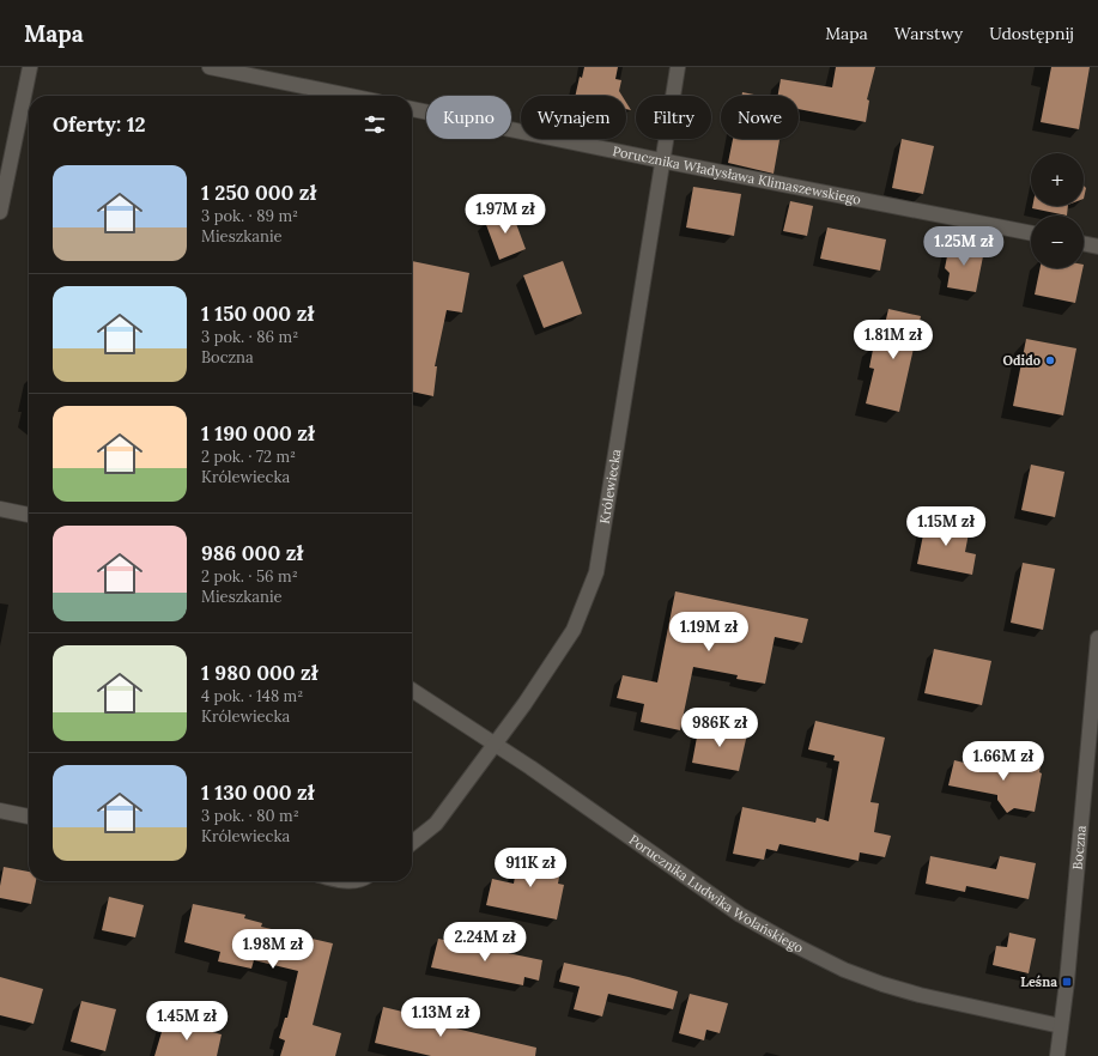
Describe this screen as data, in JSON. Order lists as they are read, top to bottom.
{
  "streets": {
    "street": [
      "Porucznika Władysława Klimaszewskiego",
      "Królewiecka",
      "Boczna",
      "Porucznika Ludwika Wolańskiego"
    ]
  },
  "crossings": [
    ["Porucznika Władysława Klimaszewskiego", "Królewiecka"],
    ["Królewiecka", "Porucznika Ludwika Wolańskiego"],
    ["Boczna", "Porucznika Ludwika Wolańskiego"]
  ],
  "places": {
    "other": ["Odido"],
    "transit": ["Leśna"]
  },
  "page": {
    "header": "Mapa",
    "nav": ["Mapa", "Warstwy", "Udostępnij"],
    "chip": [
      "Kupno",
      "Wynajem",
      "Filtry",
      "Nowe"
    ],
    "heading": "Oferty: 12",
    "map_buttons": ["+", "−"],
    "list": [
      {
        "name": "1 250 000 zł",
        "note": "3 pok. · 89 m² · Mieszkanie"
      },
      {
        "name": "1 150 000 zł",
        "note": "3 pok. · 86 m² · Boczna"
      },
      {
        "name": "1 190 000 zł",
        "note": "2 pok. · 72 m² · Królewiecka"
      },
      {
        "name": "986 000 zł",
        "note": "2 pok. · 56 m² · Mieszkanie"
      },
      {
        "name": "1 980 000 zł",
        "note": "4 pok. · 148 m² · Królewiecka"
      },
      {
        "name": "1 130 000 zł",
        "note": "3 pok. · 80 m² · Królewiecka"
      }
    ],
    "price": [
      "1.97M zł",
      "1.25M zł",
      "1.81M zł",
      "1.15M zł",
      "1.19M zł",
      "986K zł",
      "1.66M zł",
      "911K zł",
      "2.24M zł",
      "1.98M zł",
      "1.13M zł",
      "1.45M zł"
    ]
  }
}
